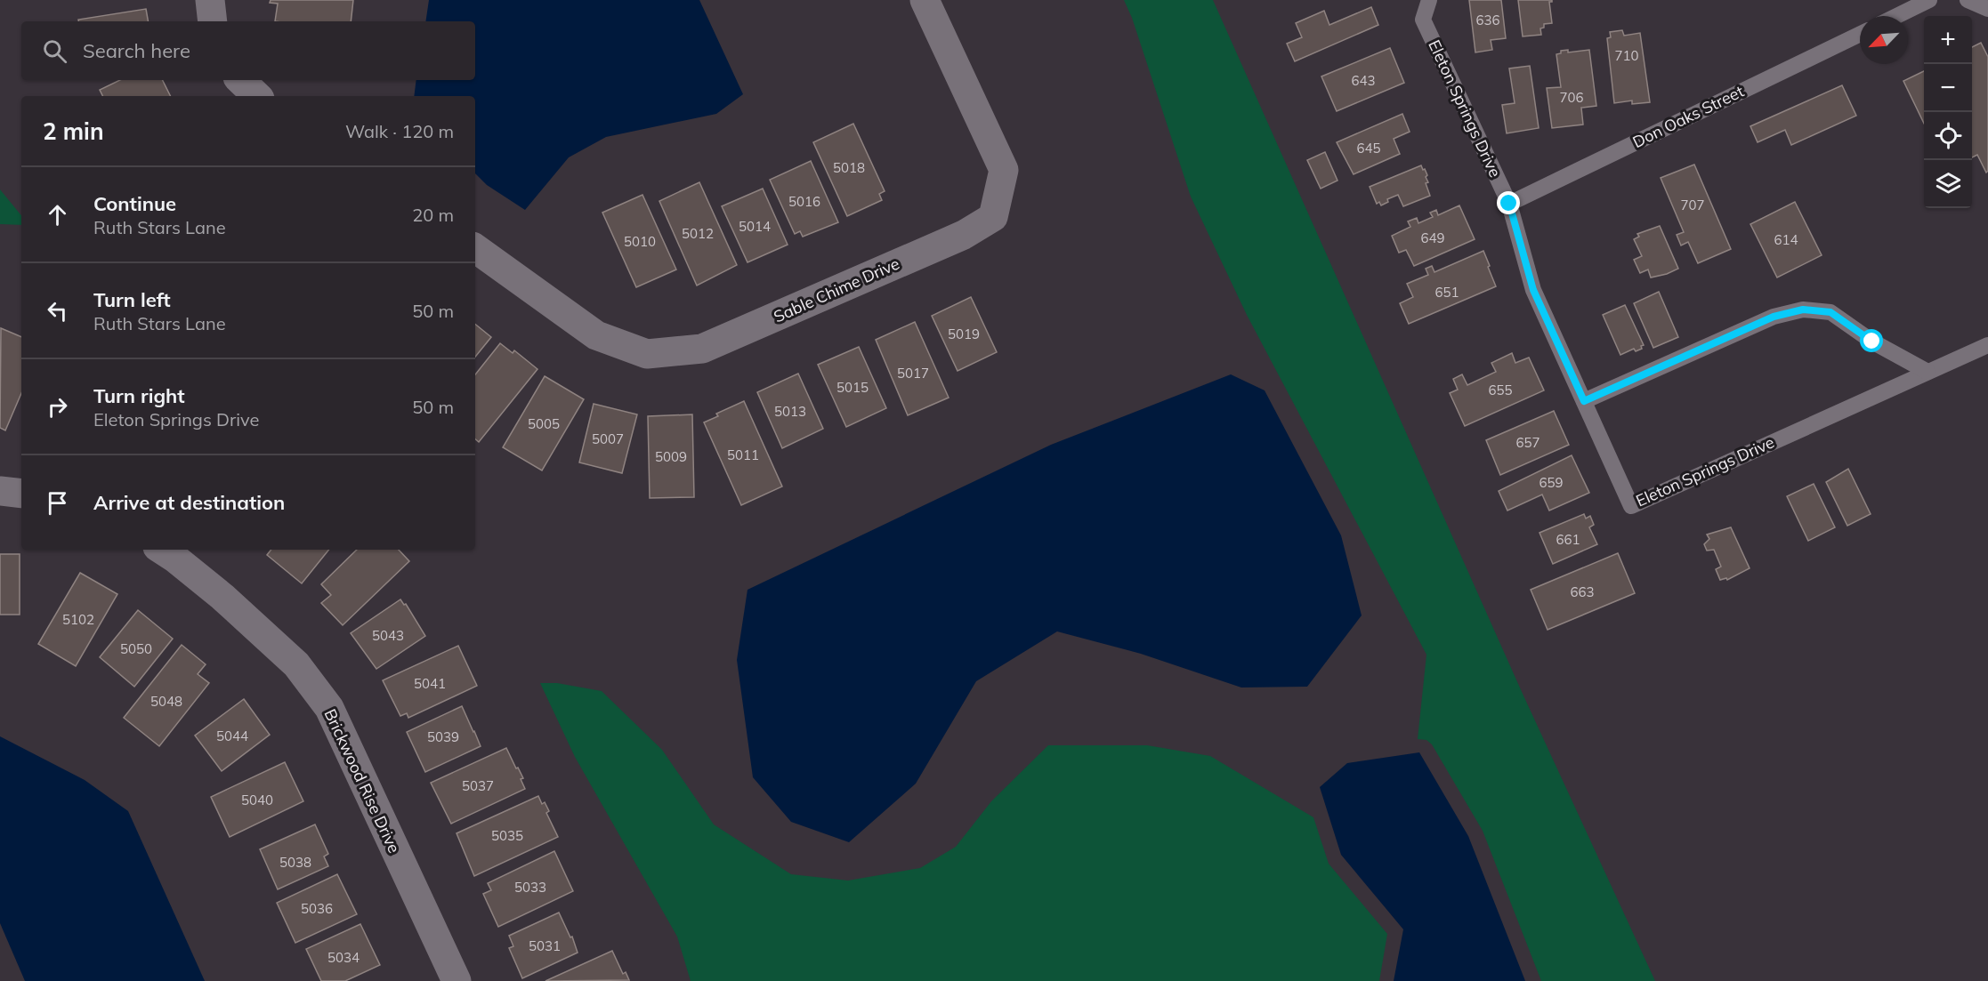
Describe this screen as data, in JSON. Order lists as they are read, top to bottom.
{
  "streets": {
    "street": ["Sable Chime Drive", "Brickwood Rise Drive"],
    "lane": ["Eleton Springs Drive", "Don Oaks Street"]
  },
  "crossings": [
    ["Eleton Springs Drive", "Don Oaks Street"]
  ],
  "house_numbers": [
    "636",
    "710",
    "643",
    "706",
    "645",
    "5018",
    "5016",
    "707",
    "5014",
    "5012",
    "649",
    "614",
    "5010",
    "651",
    "5019",
    "5017",
    "5015",
    "655",
    "5013",
    "5005",
    "5007",
    "657",
    "5011",
    "5009",
    "659",
    "661",
    "663",
    "5102",
    "5043",
    "5050",
    "5041",
    "5048",
    "5044",
    "5039",
    "5037",
    "5040",
    "5035",
    "5038",
    "5033",
    "5036",
    "5031",
    "5034"
  ],
  "north": "bottom left",
  "page": {
    "map_buttons": ["+", "−"],
    "search": "Search here",
    "heading": ["2 min", "Walk · 120 m"],
    "list": [
      ["Continue", "Ruth Stars Lane", "20 m"],
      ["Turn left", "Ruth Stars Lane", "50 m"],
      ["Turn right", "Eleton Springs Drive", "50 m"],
      "Arrive at destination"
    ]
  }
}
